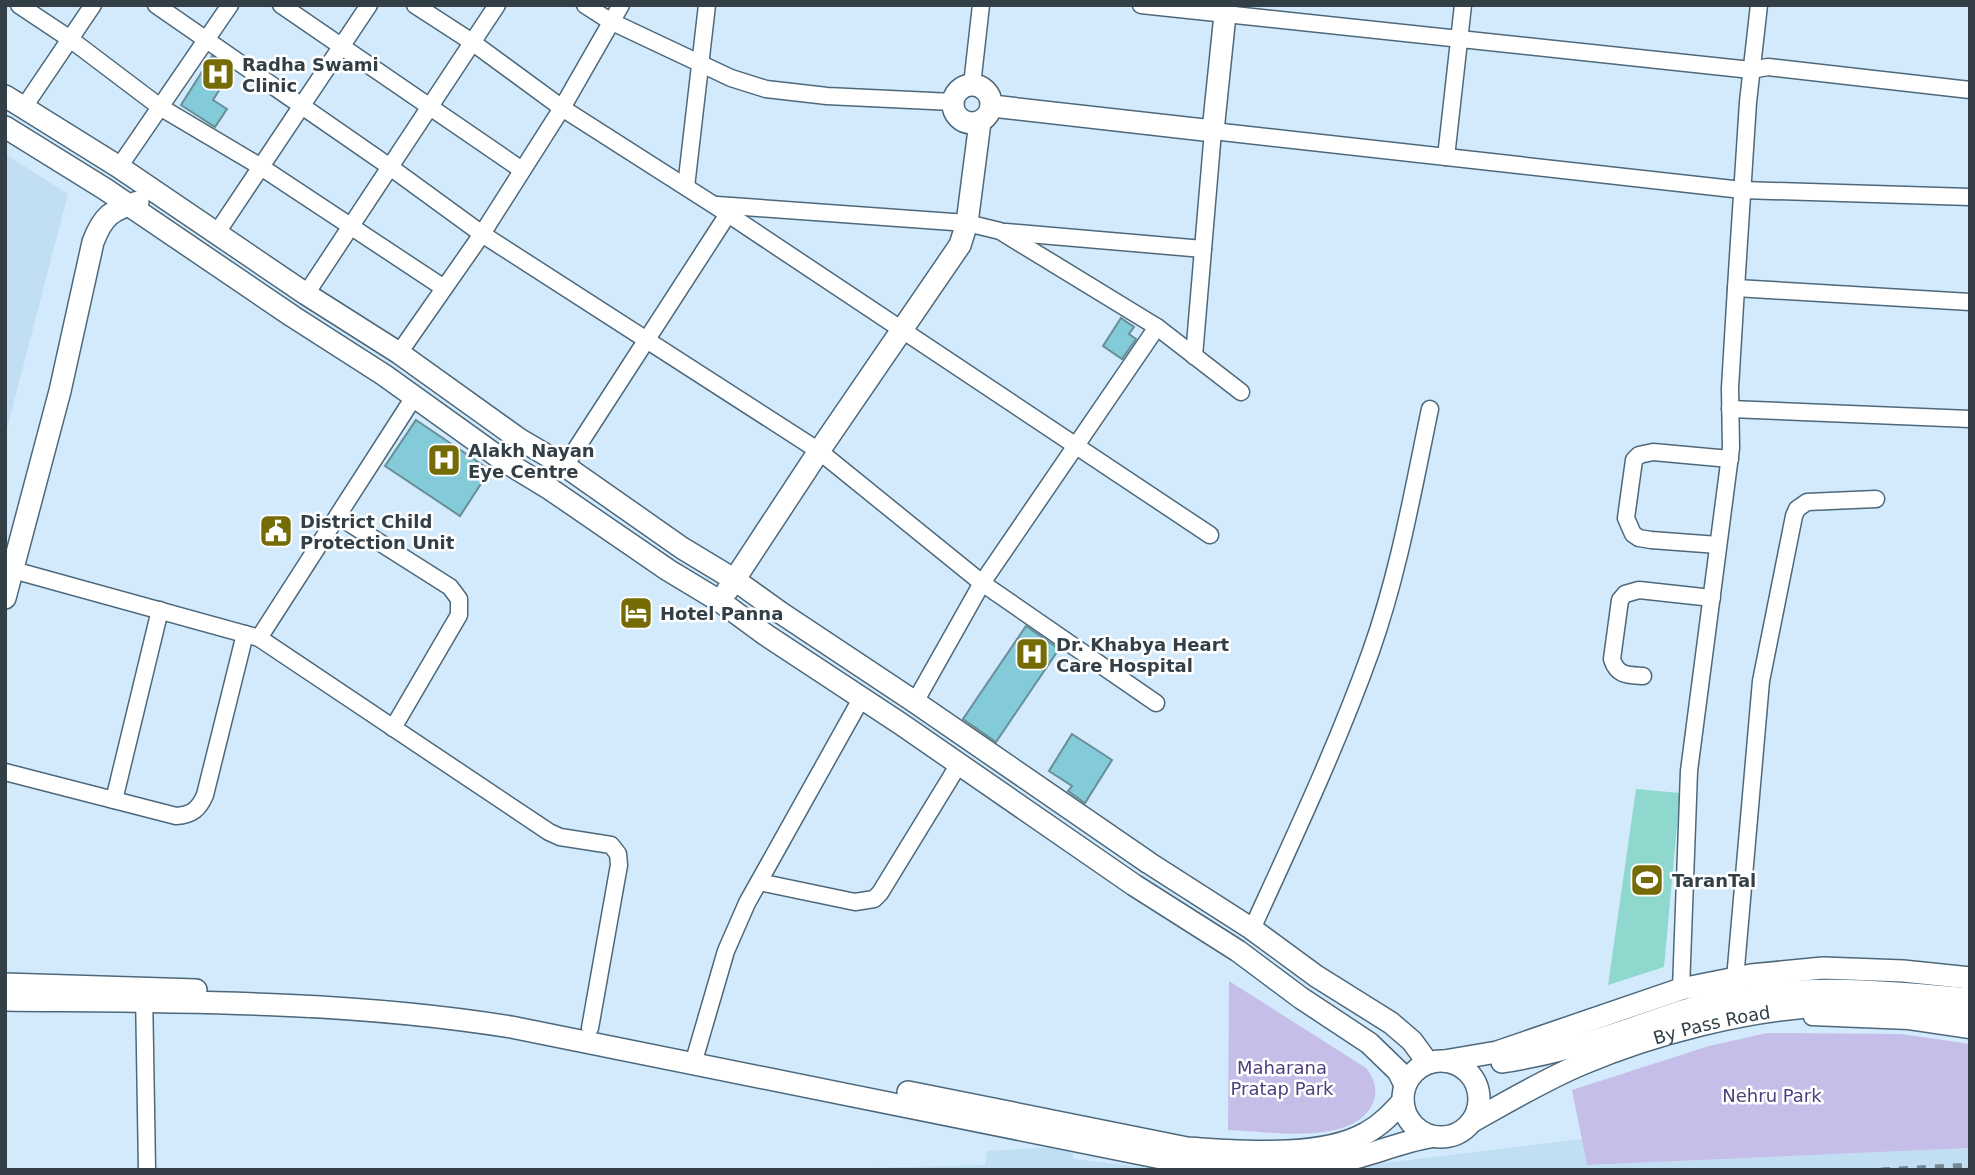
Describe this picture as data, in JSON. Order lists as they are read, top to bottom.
{
  "streets": {
    "main road": ["By Pass Road"]
  },
  "parks": ["Maharana Pratap Park", "Nehru Park"],
  "places": {
    "hospital": ["Radha Swami Clinic", "Alakh Nayan Eye Centre", "Dr. Khabya Heart Care Hospital"],
    "public building": ["District Child Protection Unit"],
    "hotel": ["Hotel Panna"],
    "sports": ["TaranTal"]
  }
}
